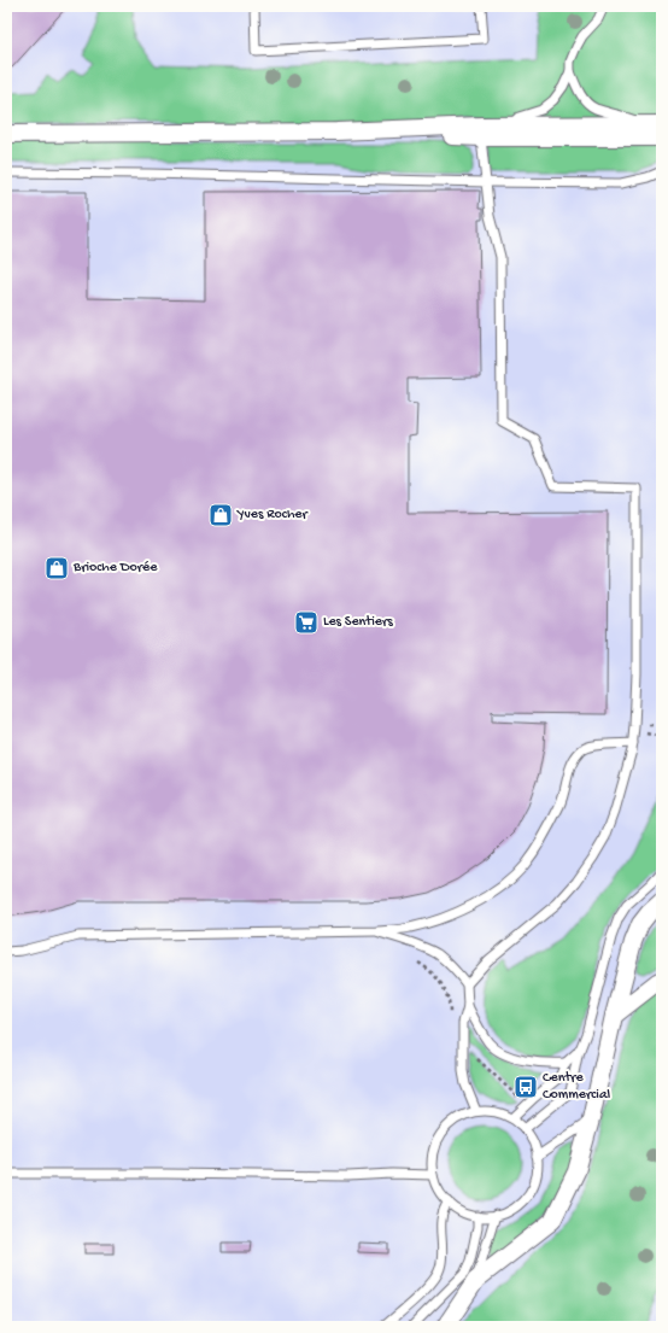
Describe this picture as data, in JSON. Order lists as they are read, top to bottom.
{
  "places": {
    "shop": ["Yves Rocher", "Brioche Dorée"],
    "supermarket": ["Les Sentiers"],
    "bus stop": ["Centre Commercial"]
  }
}
